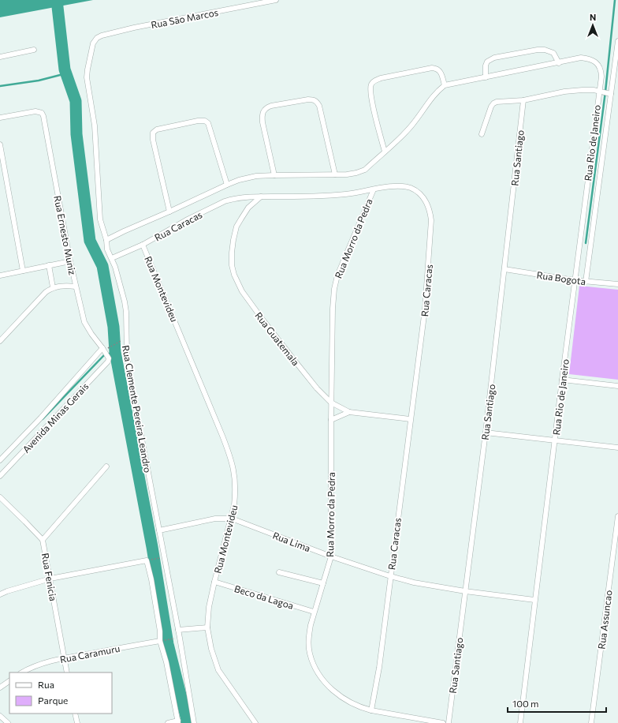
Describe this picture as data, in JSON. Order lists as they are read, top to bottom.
{
  "streets": {
    "street": [
      "Rua Sāo Marcos",
      "Rua Rio de Janeiro",
      "Rua Santiago",
      "Rua Caracas",
      "Rua Ernesto Muniz",
      "Rua Morro da Pedra",
      "Rua Bogota",
      "Rua Montevideu",
      "Rua Guatemala",
      "Rua Clemente Pereira Leandro",
      "Avenida Minas Gerais",
      "Rua Lima",
      "Rua Fenicia",
      "Beco da Lagoa",
      "Rua Assuncao",
      "Rua Caramuru"
    ]
  },
  "crossings": [
    ["Rua Sāo Marcos", "Rua Clemente Pereira Leandro"],
    ["Rua Rio de Janeiro", "Rua Bogota"],
    ["Rua Rio de Janeiro", "Rua Lima"],
    ["Rua Santiago", "Rua Bogota"],
    ["Rua Santiago", "Rua Lima"],
    ["Rua Caracas", "Rua Morro da Pedra"],
    ["Rua Caracas", "Rua Montevideu"],
    ["Rua Caracas", "Rua Guatemala"],
    ["Rua Caracas", "Rua Clemente Pereira Leandro"],
    ["Rua Caracas", "Rua Lima"],
    ["Rua Ernesto Muniz", "Avenida Minas Gerais"],
    ["Rua Morro da Pedra", "Rua Guatemala"],
    ["Rua Morro da Pedra", "Rua Lima"],
    ["Rua Morro da Pedra", "Beco da Lagoa"],
    ["Rua Montevideu", "Rua Lima"],
    ["Rua Montevideu", "Beco da Lagoa"],
    ["Rua Clemente Pereira Leandro", "Rua Lima"],
    ["Rua Fenicia", "Rua Caramuru"]
  ],
  "legend": ["Rua", "Parque"],
  "scale_bar": "100 m",
  "north": "top"
}
